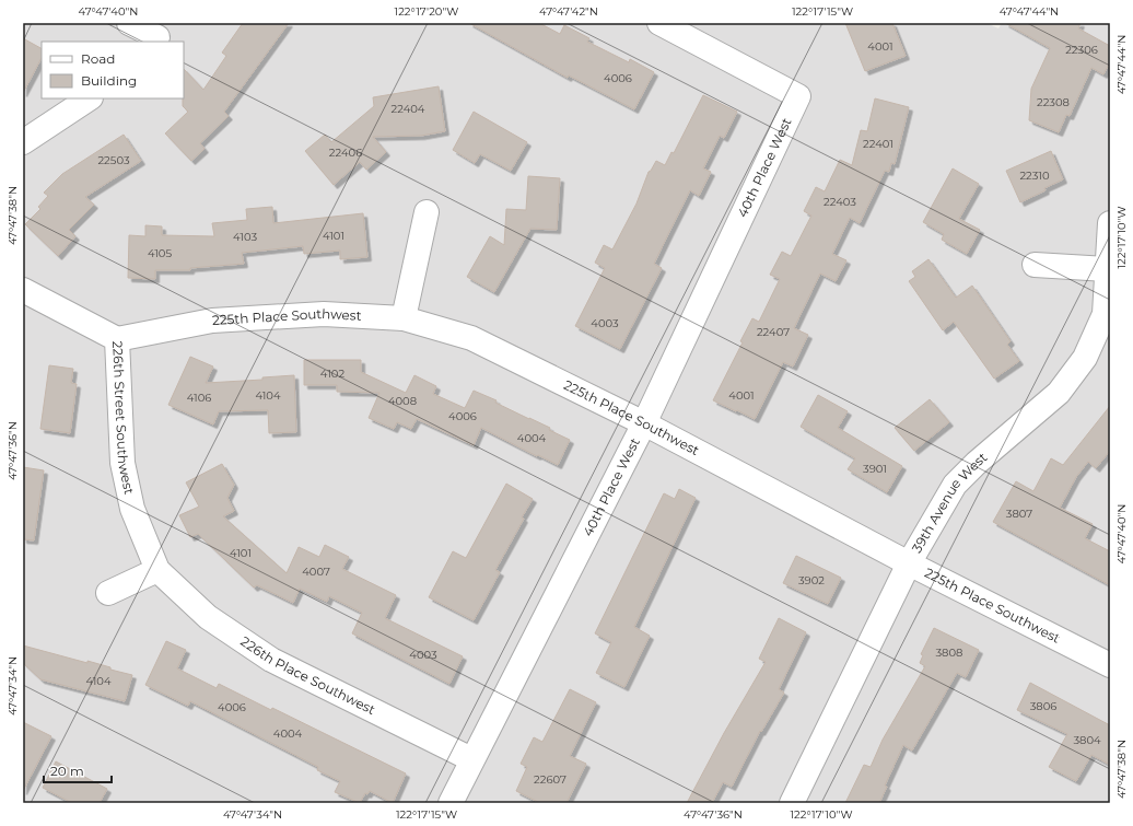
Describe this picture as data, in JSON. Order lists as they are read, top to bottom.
{
  "streets": {
    "street": [
      "40th Place West",
      "225th Place Southwest",
      "226th Street Southwest",
      "39th Avenue West",
      "226th Place Southwest"
    ]
  },
  "crossings": [
    ["40th Place West", "225th Place Southwest"],
    ["40th Place West", "226th Place Southwest"],
    ["225th Place Southwest", "226th Street Southwest"],
    ["225th Place Southwest", "39th Avenue West"],
    ["226th Street Southwest", "226th Place Southwest"]
  ],
  "house_numbers": [
    "4001",
    "22306",
    "4006",
    "22308",
    "22404",
    "22401",
    "22406",
    "22503",
    "22310",
    "22403",
    "4101",
    "4103",
    "4105",
    "4003",
    "22407",
    "4102",
    "4104",
    "4001",
    "4106",
    "4008",
    "4006",
    "4004",
    "3901",
    "3807",
    "4101",
    "4007",
    "3902",
    "3808",
    "4003",
    "4104",
    "3806",
    "4006",
    "4004",
    "3804",
    "22607"
  ],
  "legend": ["Road", "Building"],
  "scale_bar": "20 m",
  "coordinates": [
    "47°47'40\"N",
    "122°17'20\"W",
    "47°47'42\"N",
    "122°17'15\"W",
    "47°47'44\"N",
    "47°47'38\"N",
    "122°17'10\"W",
    "47°47'36\"N",
    "47°47'34\"N"
  ]
}
